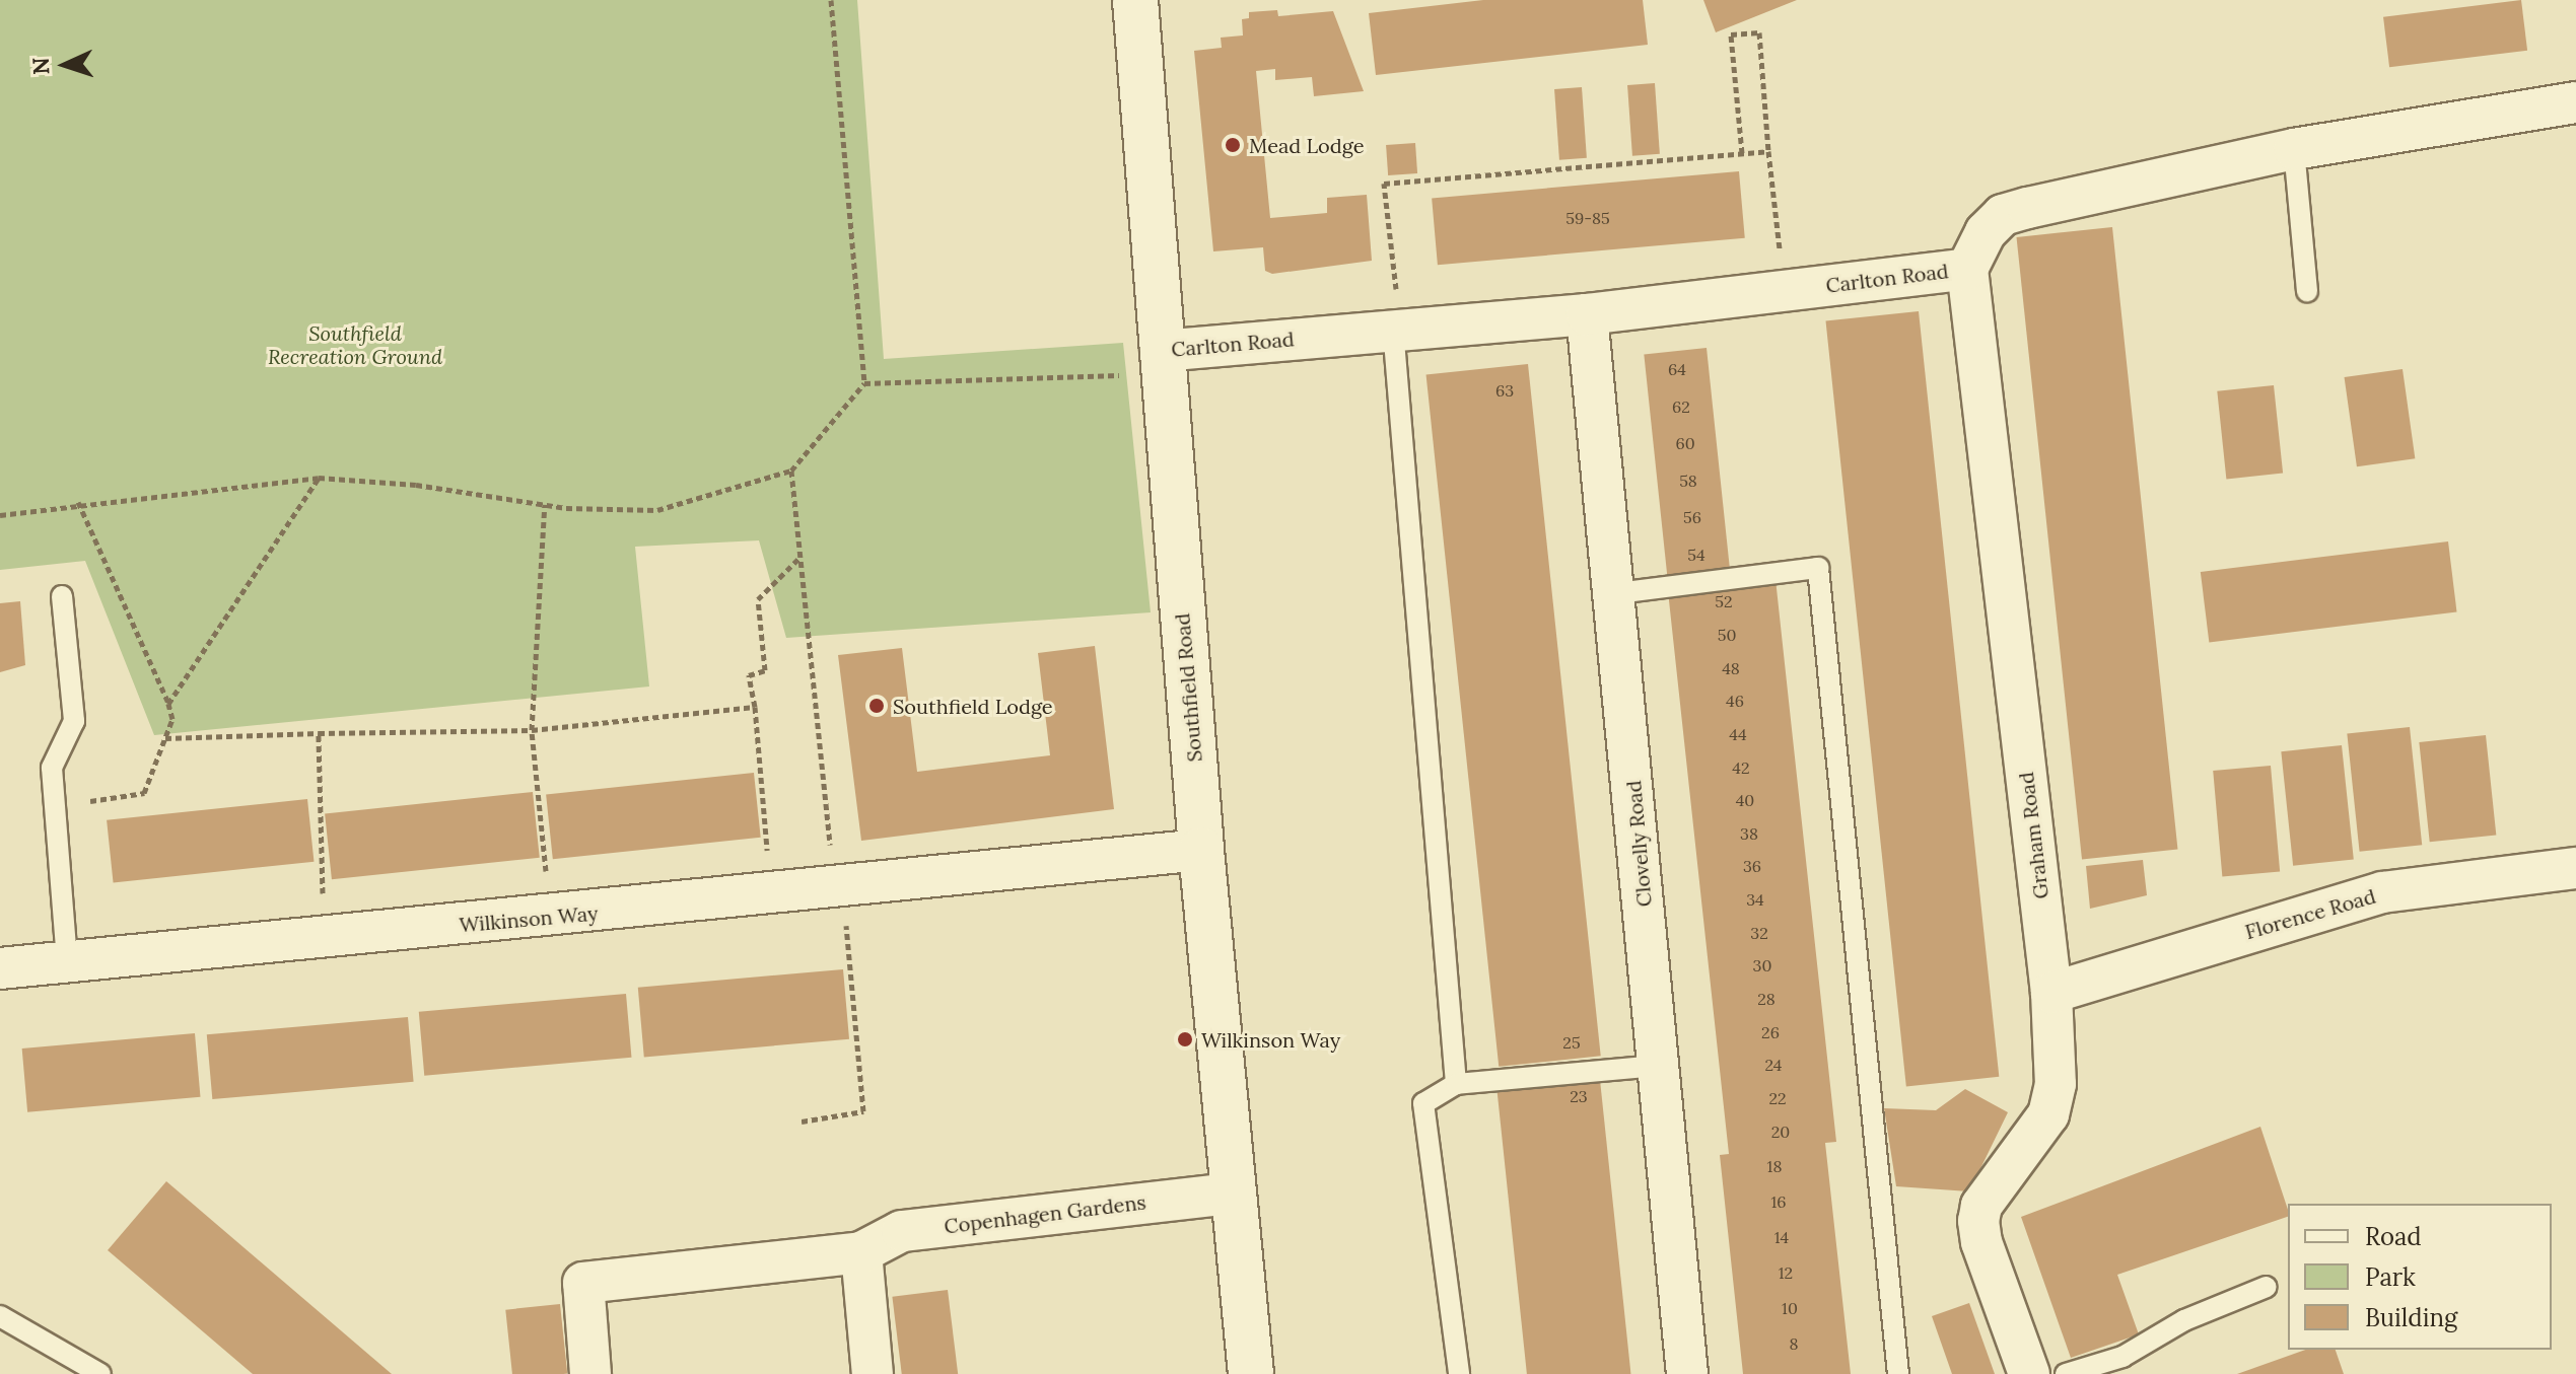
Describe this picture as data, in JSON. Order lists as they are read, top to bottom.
{
  "streets": {
    "main road": ["Southfield Road"],
    "street": [
      "Carlton Road",
      "Graham Road",
      "Clovelly Road",
      "Florence Road",
      "Wilkinson Way",
      "Copenhagen Gardens"
    ]
  },
  "crossings": [
    ["Carlton Road", "Southfield Road"],
    ["Carlton Road", "Graham Road"],
    ["Carlton Road", "Clovelly Road"],
    ["Southfield Road", "Wilkinson Way"],
    ["Southfield Road", "Copenhagen Gardens"],
    ["Graham Road", "Florence Road"]
  ],
  "parks": ["Southfield Recreation Ground"],
  "places": ["Mead Lodge", "Southfield Lodge", "Wilkinson Way"],
  "house_numbers": [
    "59-85",
    "64",
    "63",
    "62",
    "60",
    "58",
    "56",
    "54",
    "52",
    "50",
    "48",
    "46",
    "44",
    "42",
    "40",
    "38",
    "36",
    "34",
    "32",
    "30",
    "28",
    "26",
    "25",
    "24",
    "23",
    "22",
    "20",
    "18",
    "16",
    "14",
    "12",
    "10",
    "8"
  ],
  "legend": ["Road", "Park", "Building"],
  "north": "left"
}
